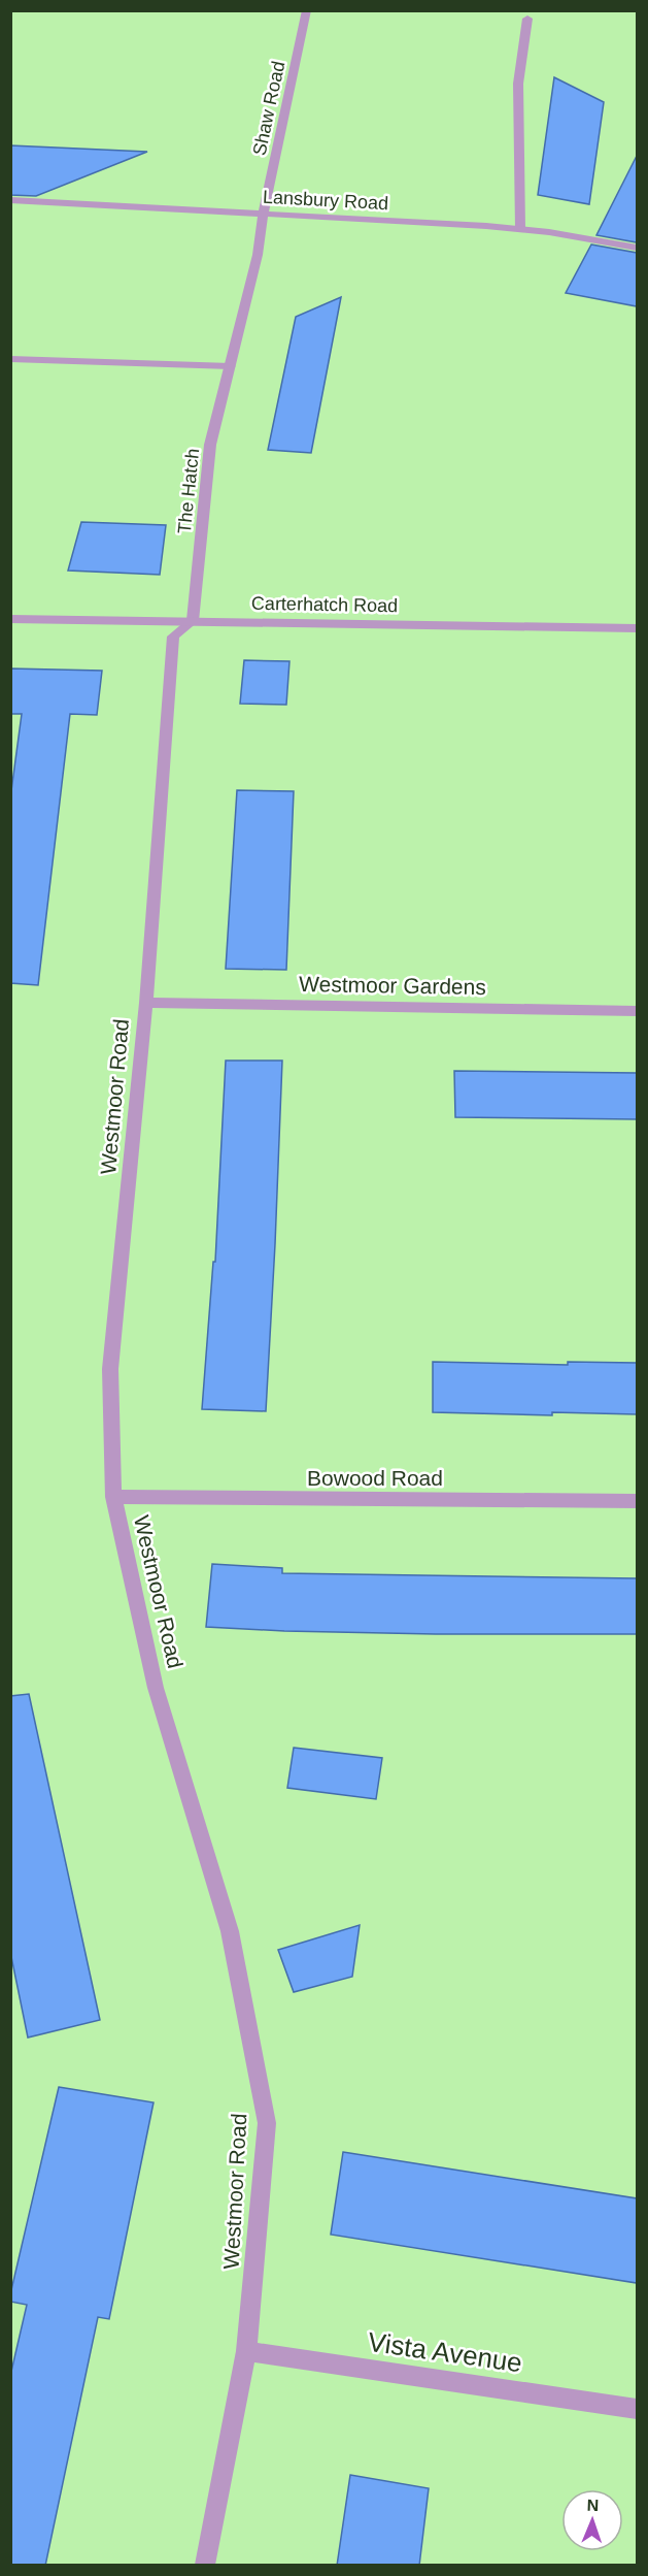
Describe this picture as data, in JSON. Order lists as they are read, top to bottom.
{
  "streets": {
    "street": [
      "Shaw Road",
      "Lansbury Road",
      "The Hatch",
      "Carterhatch Road",
      "Westmoor Gardens",
      "Westmoor Road",
      "Bowood Road",
      "Vista Avenue"
    ]
  },
  "crossings": [
    ["Shaw Road", "Lansbury Road"],
    ["Shaw Road", "The Hatch"],
    ["Lansbury Road", "The Hatch"],
    ["The Hatch", "Carterhatch Road"],
    ["The Hatch", "Westmoor Road"],
    ["Carterhatch Road", "Westmoor Road"],
    ["Westmoor Gardens", "Westmoor Road"],
    ["Westmoor Road", "Bowood Road"],
    ["Westmoor Road", "Vista Avenue"]
  ],
  "north": "top"
}
